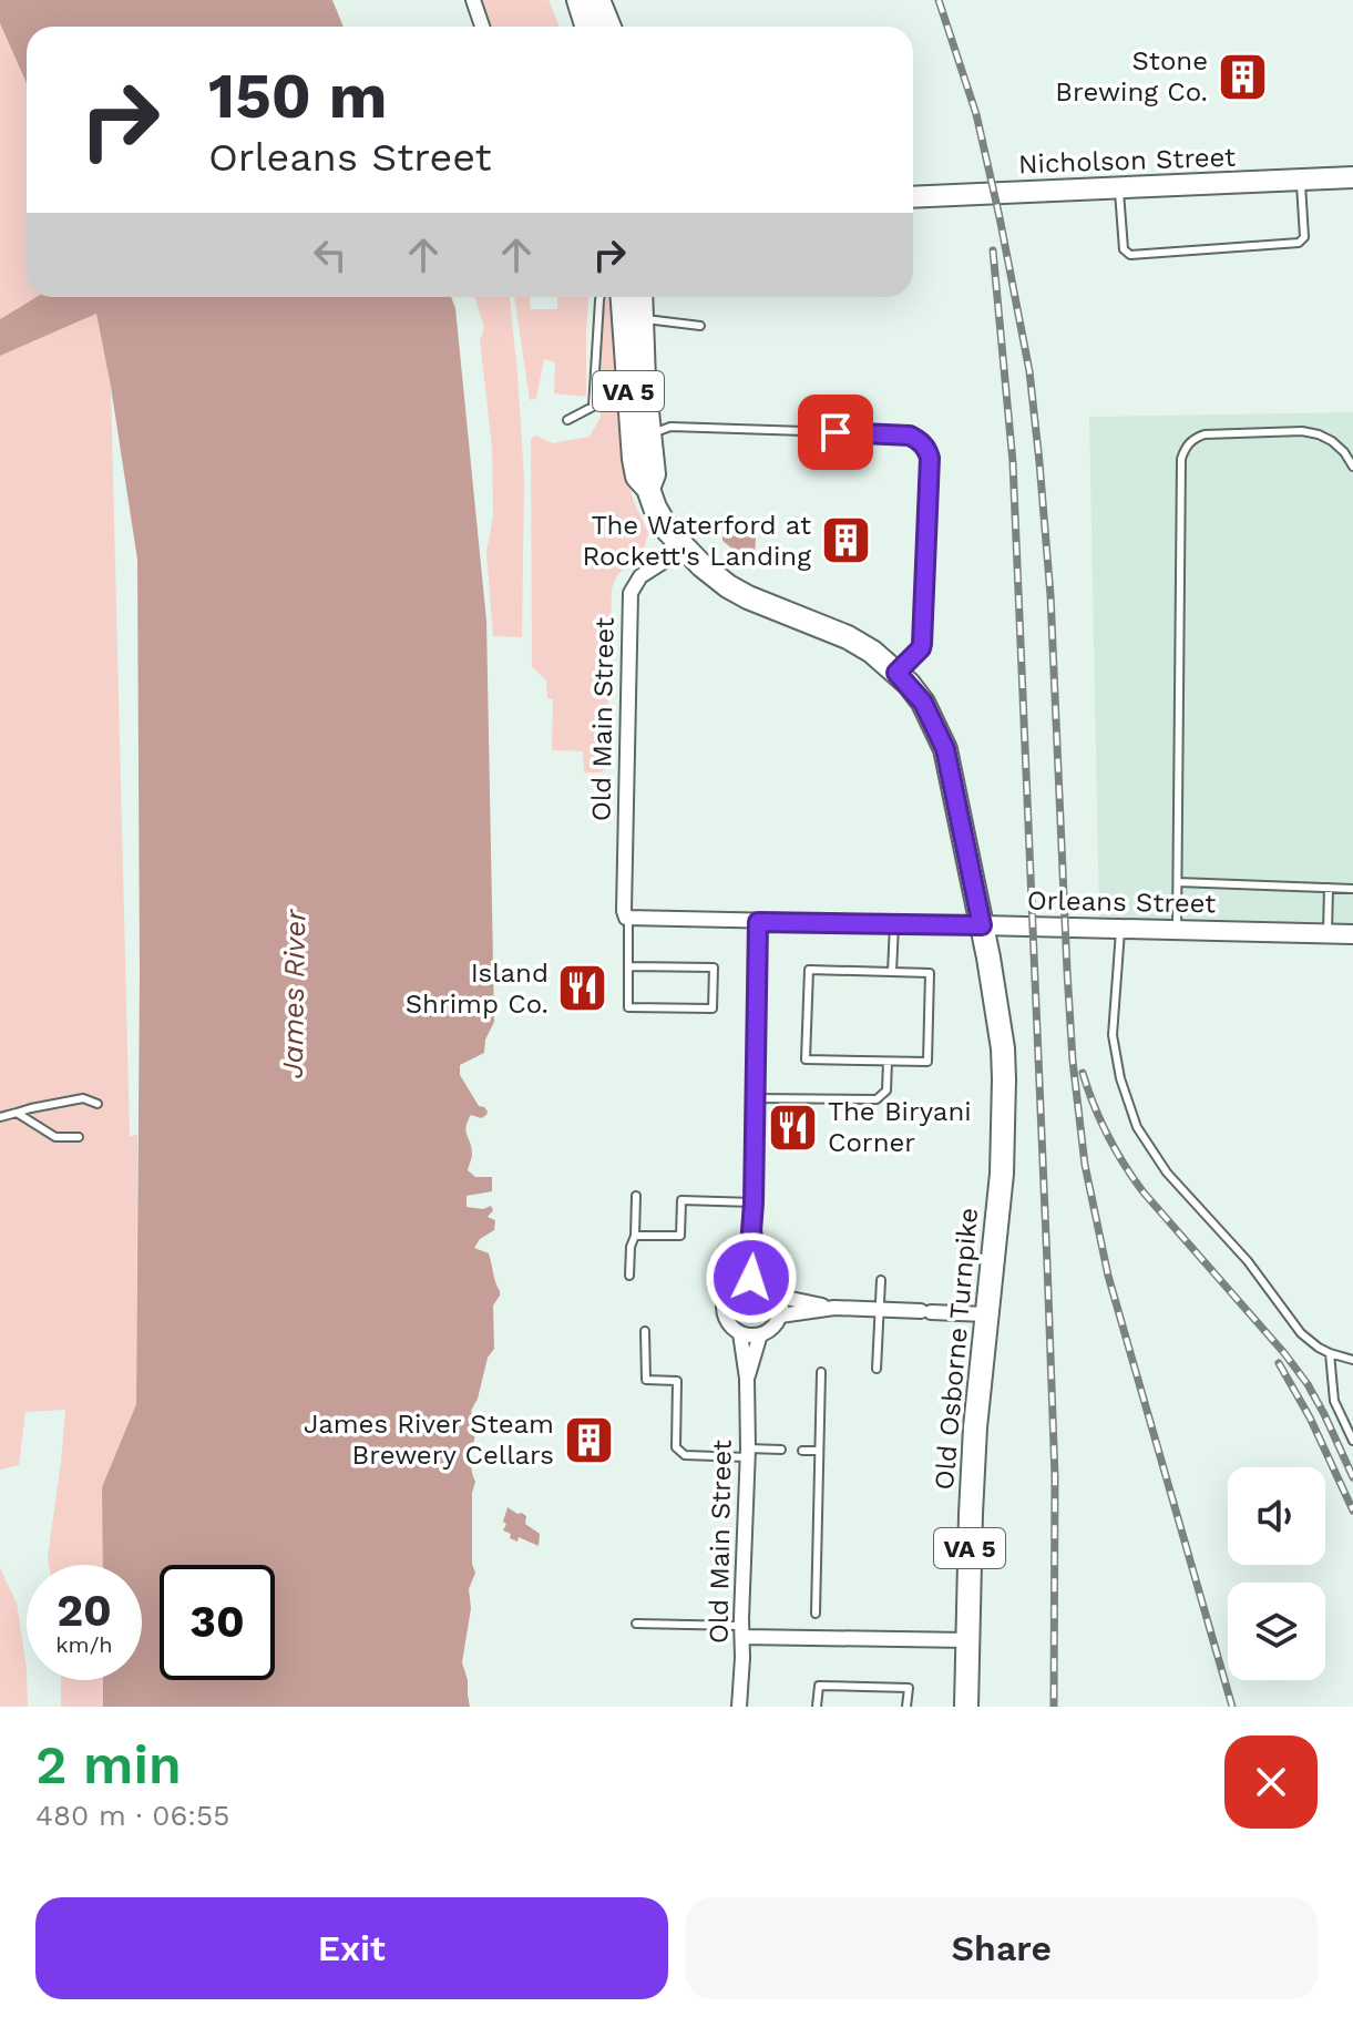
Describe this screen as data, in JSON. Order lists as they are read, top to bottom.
{
  "streets": {
    "main road": ["Nicholson Street", "VA 5", "Old Osborne Turnpike"],
    "street": ["Old Main Street", "Orleans Street"]
  },
  "crossings": [
    ["VA 5", "Old Main Street"],
    ["VA 5", "Orleans Street"],
    ["VA 5", "Old Osborne Turnpike"],
    ["Old Main Street", "Orleans Street"],
    ["Orleans Street", "Old Osborne Turnpike"]
  ],
  "water": ["James River"],
  "places": {
    "building": ["Stone Brewing Co.", "The Waterford at Rockett's Landing", "James River Steam Brewery Cellars"],
    "restaurant": ["Island Shrimp Co.", "The Biryani Corner"]
  },
  "page": {
    "turn": ["150 m", "Orleans Street"],
    "speed": "20 km/h",
    "limit": "30",
    "heading": ["2 min", "480 m · 06:55"],
    "buttons": ["Exit", "Share"]
  }
}
